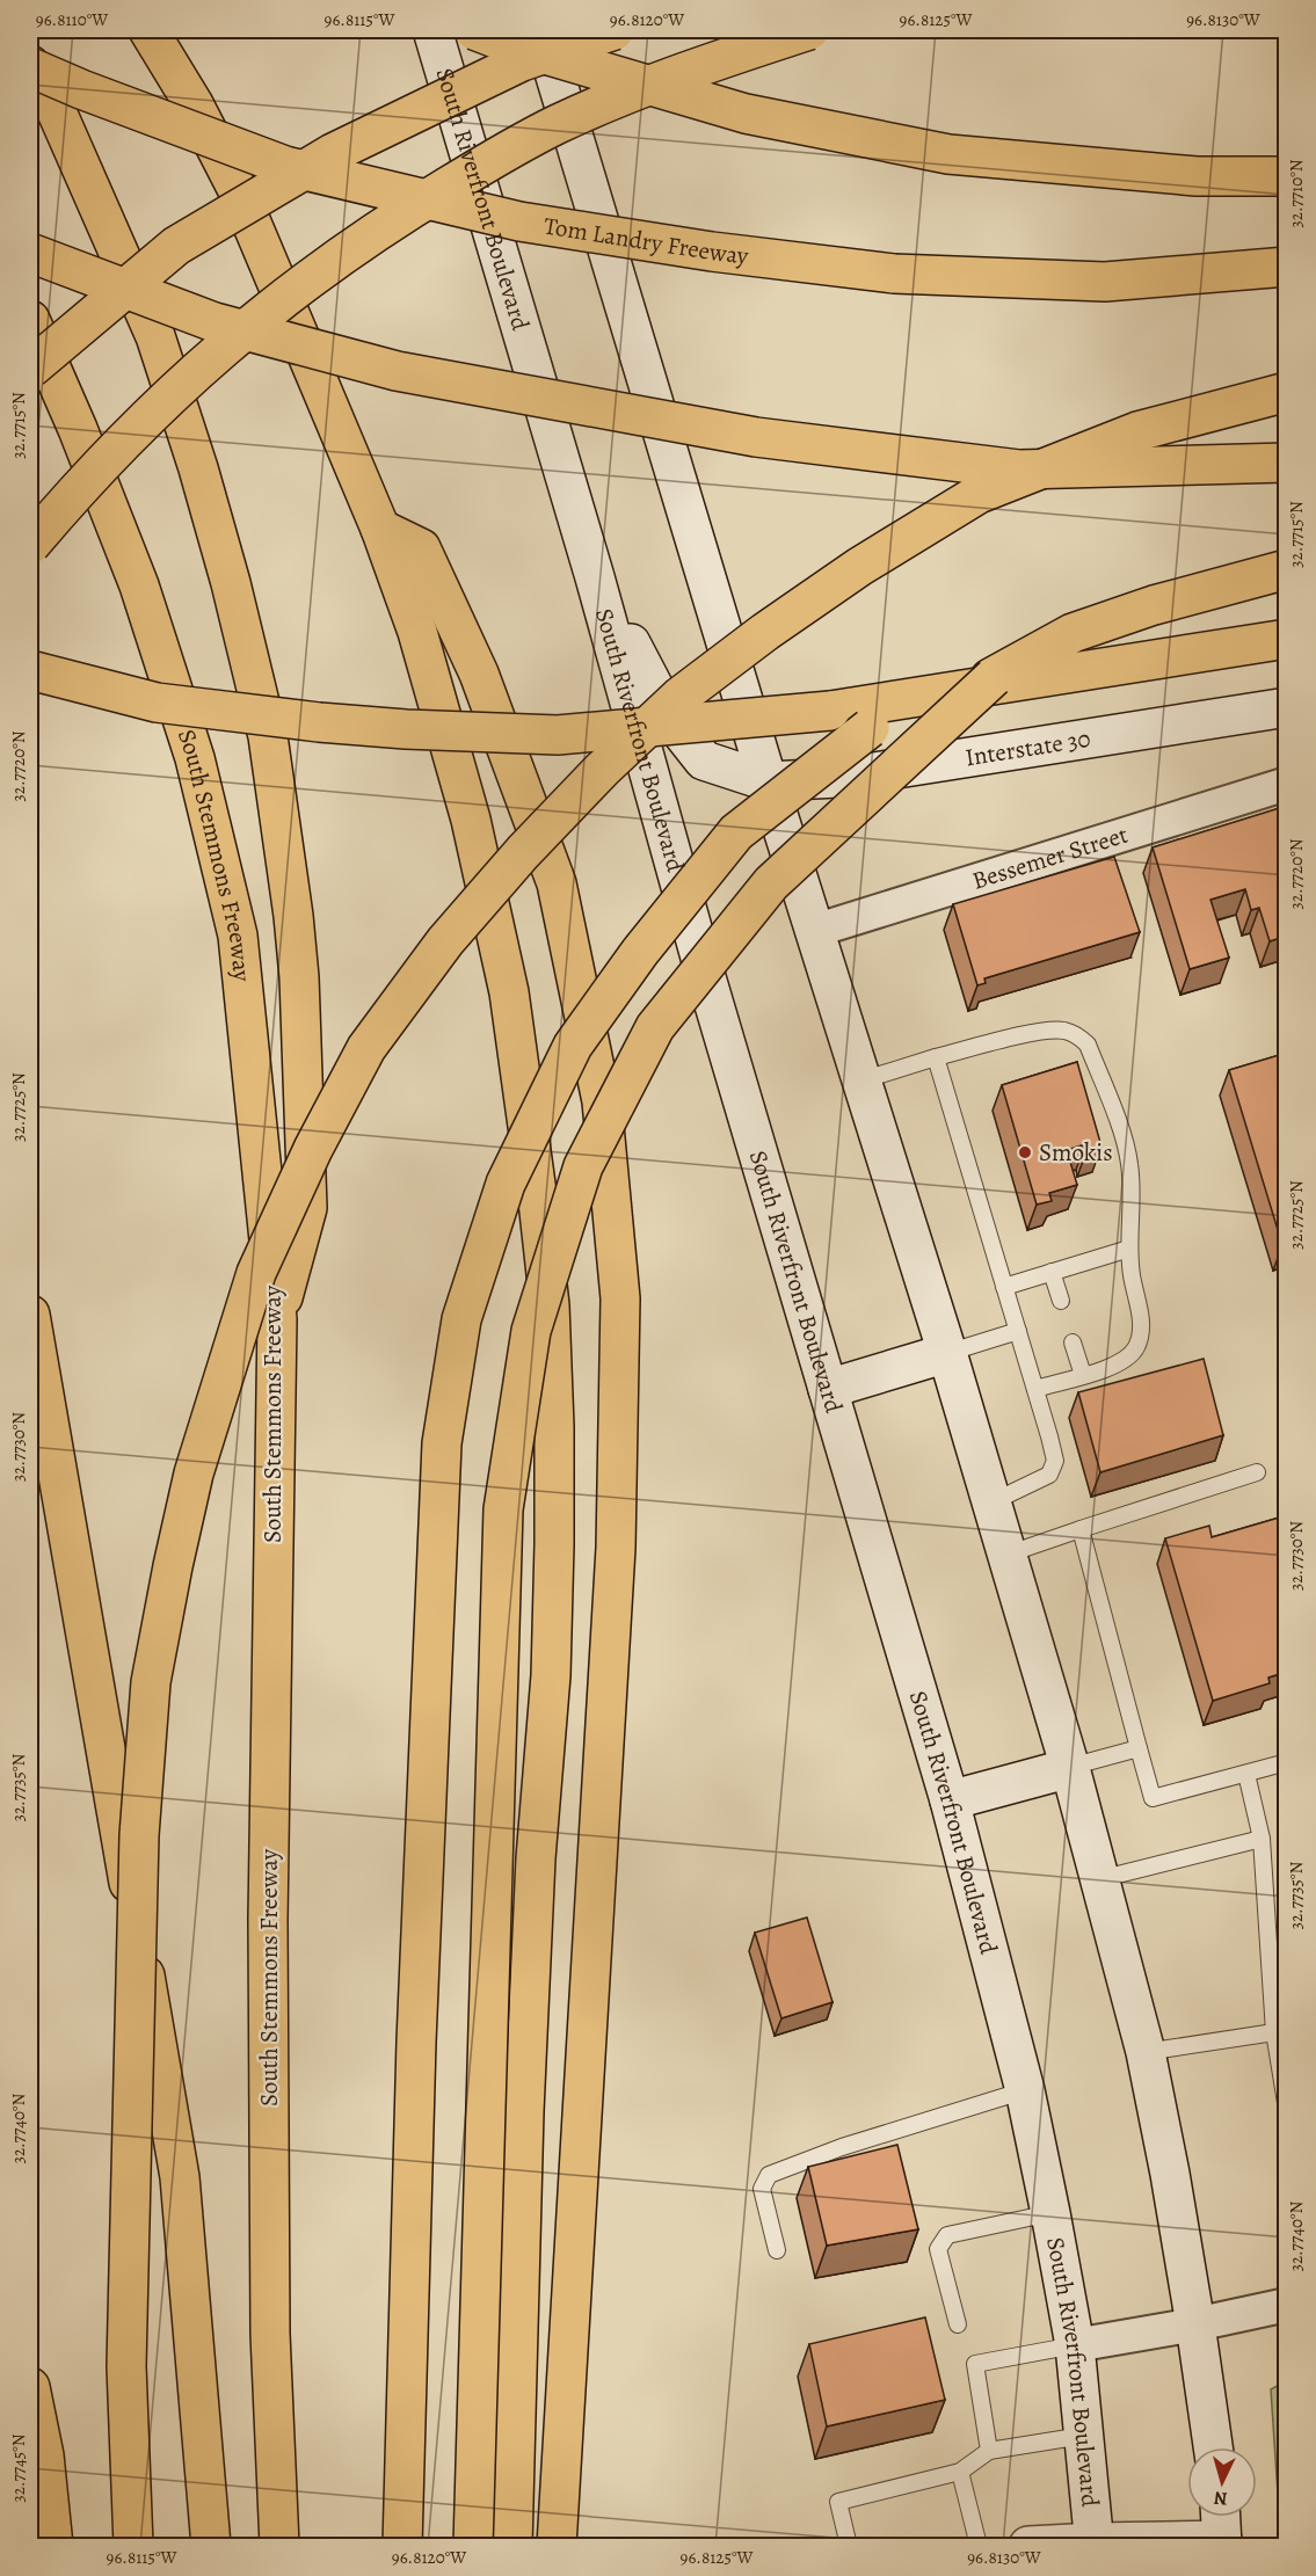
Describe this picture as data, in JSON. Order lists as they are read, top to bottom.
{
  "streets": {
    "highway": ["Tom Landry Freeway", "South Stemmons Freeway"],
    "main road": ["South Riverfront Boulevard", "Interstate 30"],
    "street": ["Bessemer Street"]
  },
  "places": ["Smokis"],
  "north": "bottom",
  "coordinates": [
    "96.8110°W",
    "96.8115°W",
    "96.8120°W",
    "96.8125°W",
    "96.8130°W",
    "32.7710°N",
    "32.7715°N",
    "32.7720°N",
    "32.7725°N",
    "32.7730°N",
    "32.7735°N",
    "32.7740°N",
    "32.7745°N"
  ]
}
